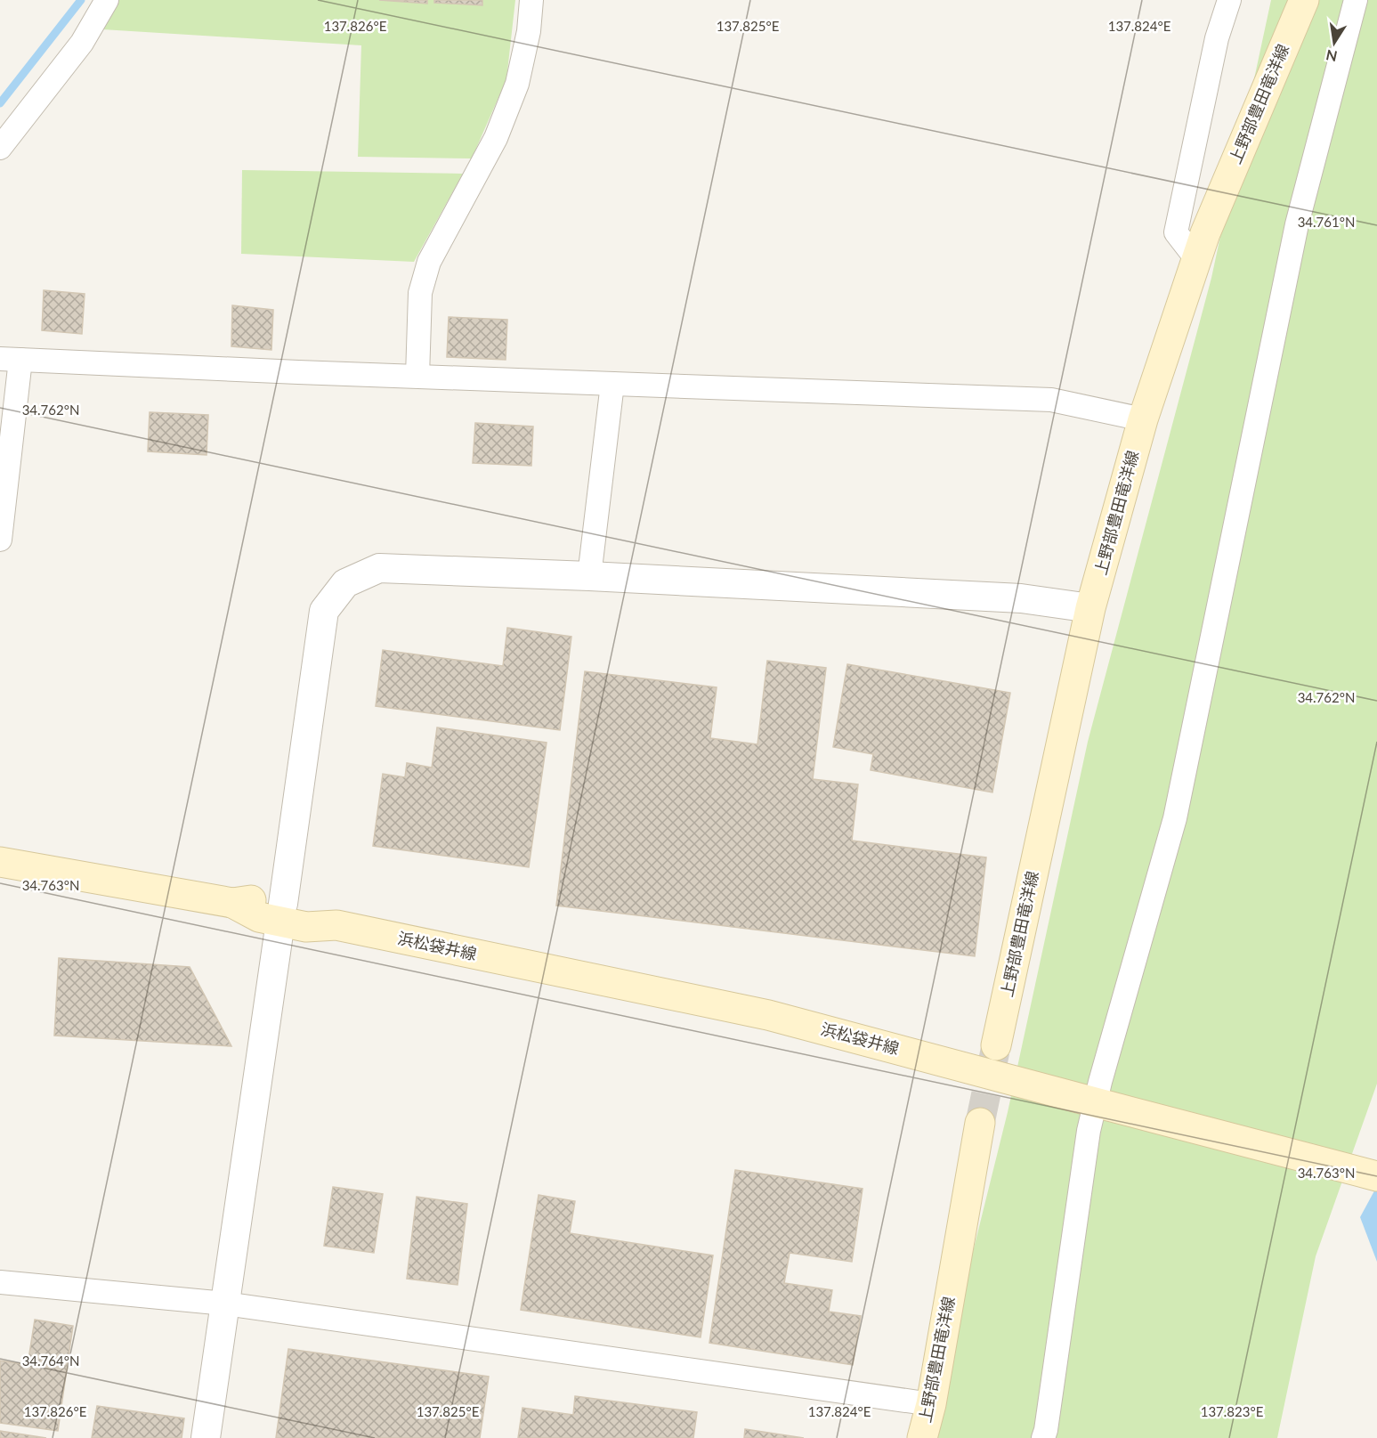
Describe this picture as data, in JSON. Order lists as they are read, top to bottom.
{
  "streets": {
    "main road": ["上野部豊田竜洋線", "浜松袋井線"]
  },
  "north": "bottom",
  "coordinates": [
    "137.826°E",
    "137.825°E",
    "137.824°E",
    "34.761°N",
    "34.762°N",
    "34.763°N",
    "34.764°N",
    "137.823°E"
  ]
}
